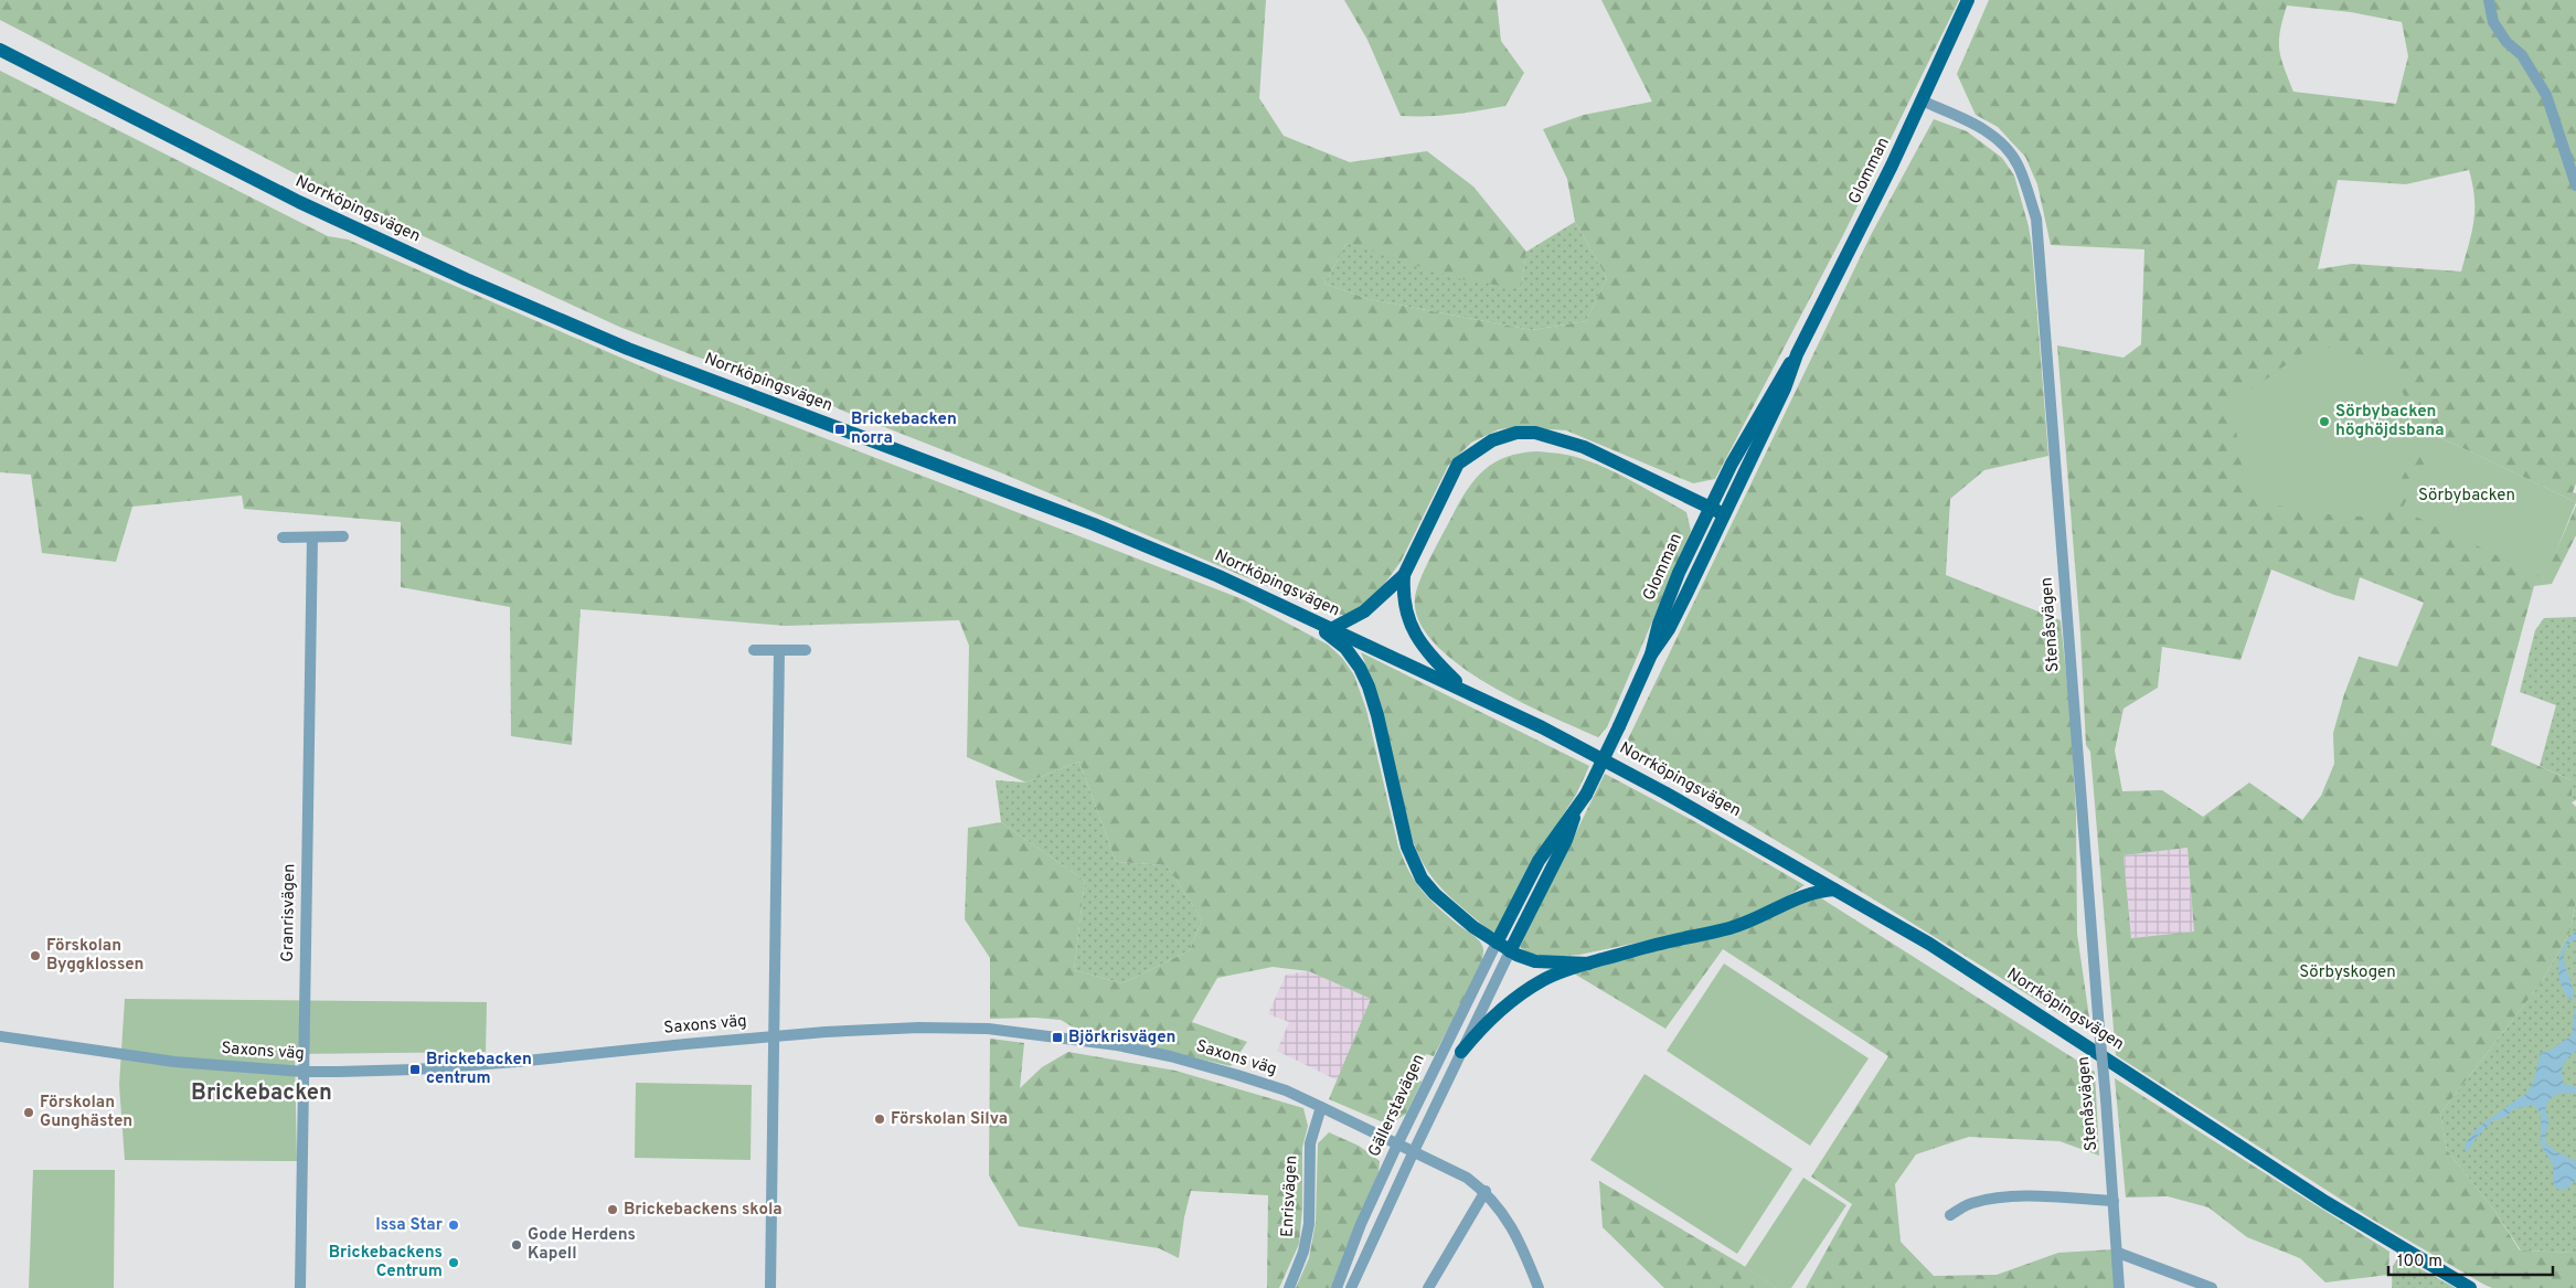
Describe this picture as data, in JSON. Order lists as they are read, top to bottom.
{
  "streets": {
    "main road": ["Glomman", "Norrköpingsvägen"],
    "street": [
      "Stenåsvägen",
      "Granrisvägen",
      "Saxons väg",
      "Gällerstavägen",
      "Enrisvägen"
    ]
  },
  "crossings": [
    ["Glomman", "Stenåsvägen"],
    ["Glomman", "Gällerstavägen"],
    ["Granrisvägen", "Saxons väg"],
    ["Saxons väg", "Gällerstavägen"],
    ["Saxons väg", "Enrisvägen"]
  ],
  "districts": ["Brickebacken"],
  "parks": ["Sörbybacken", "Sörbyskogen"],
  "places": {
    "other": [
      "Sörbybacken höghöjdsbana",
      "Förskolan Byggklossen",
      "Förskolan Gunghästen",
      "Förskolan Silva",
      "Brickebackens skola",
      "Issa Star",
      "Gode Herdens Kapell",
      "Brickebackens Centrum"
    ],
    "transit": ["Brickebacken norra", "Björkrisvägen", "Brickebacken centrum"]
  },
  "scale_bar": "100 m"
}
